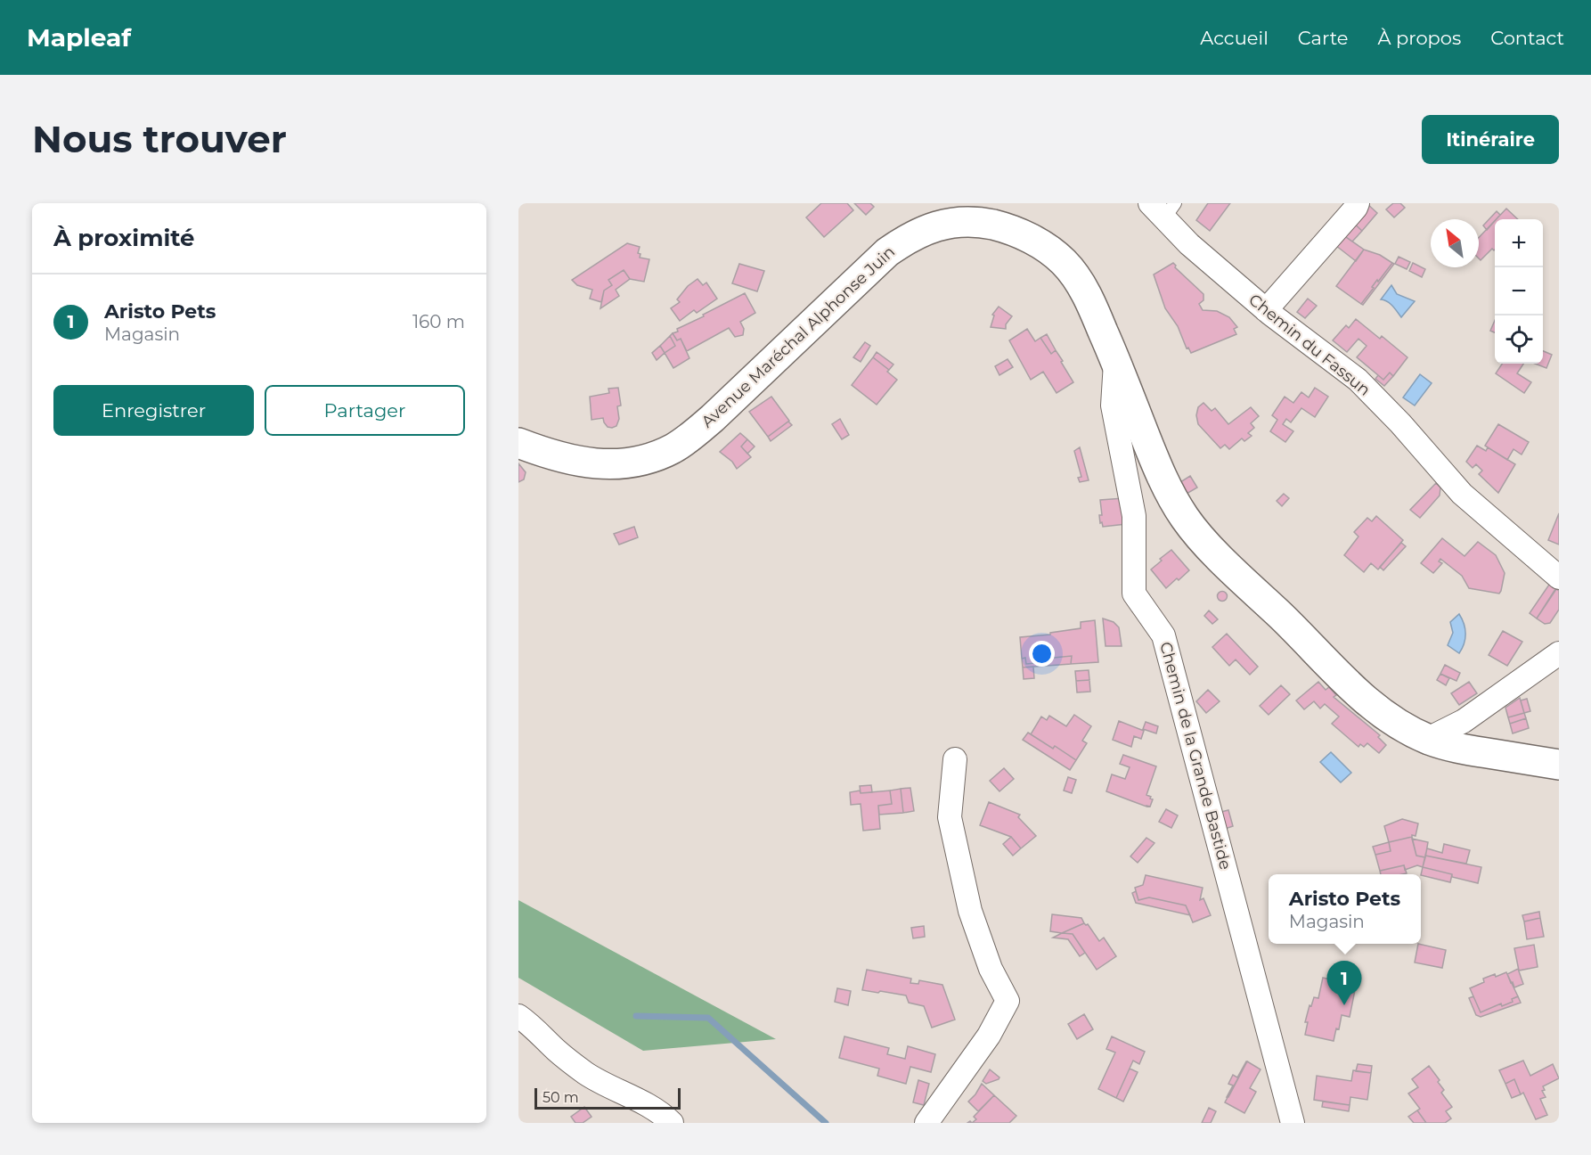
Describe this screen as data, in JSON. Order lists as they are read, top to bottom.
{
  "streets": {
    "main road": ["Avenue Maréchal Alphonse Juin"],
    "street": ["Chemin du Fassun", "Chemin de la Grande Bastide"]
  },
  "crossings": [
    ["Avenue Maréchal Alphonse Juin", "Chemin de la Grande Bastide"]
  ],
  "scale_bar": "50 m",
  "north": "top left",
  "page": {
    "header": "Mapleaf",
    "nav": [
      "Accueil",
      "Carte",
      "À propos",
      "Contact"
    ],
    "buttons": [
      "Itinéraire",
      ["Enregistrer", "Partager"]
    ],
    "title": "Nous trouver",
    "heading": "À proximité",
    "map_buttons": ["+", "−"],
    "list": [
      {
        "mark": "1",
        "name": "Aristo Pets",
        "note": "Magasin",
        "value": "160 m"
      }
    ],
    "popup": ["Aristo Pets", "Magasin"],
    "pins": "1",
    "scale": "50 m"
  }
}
